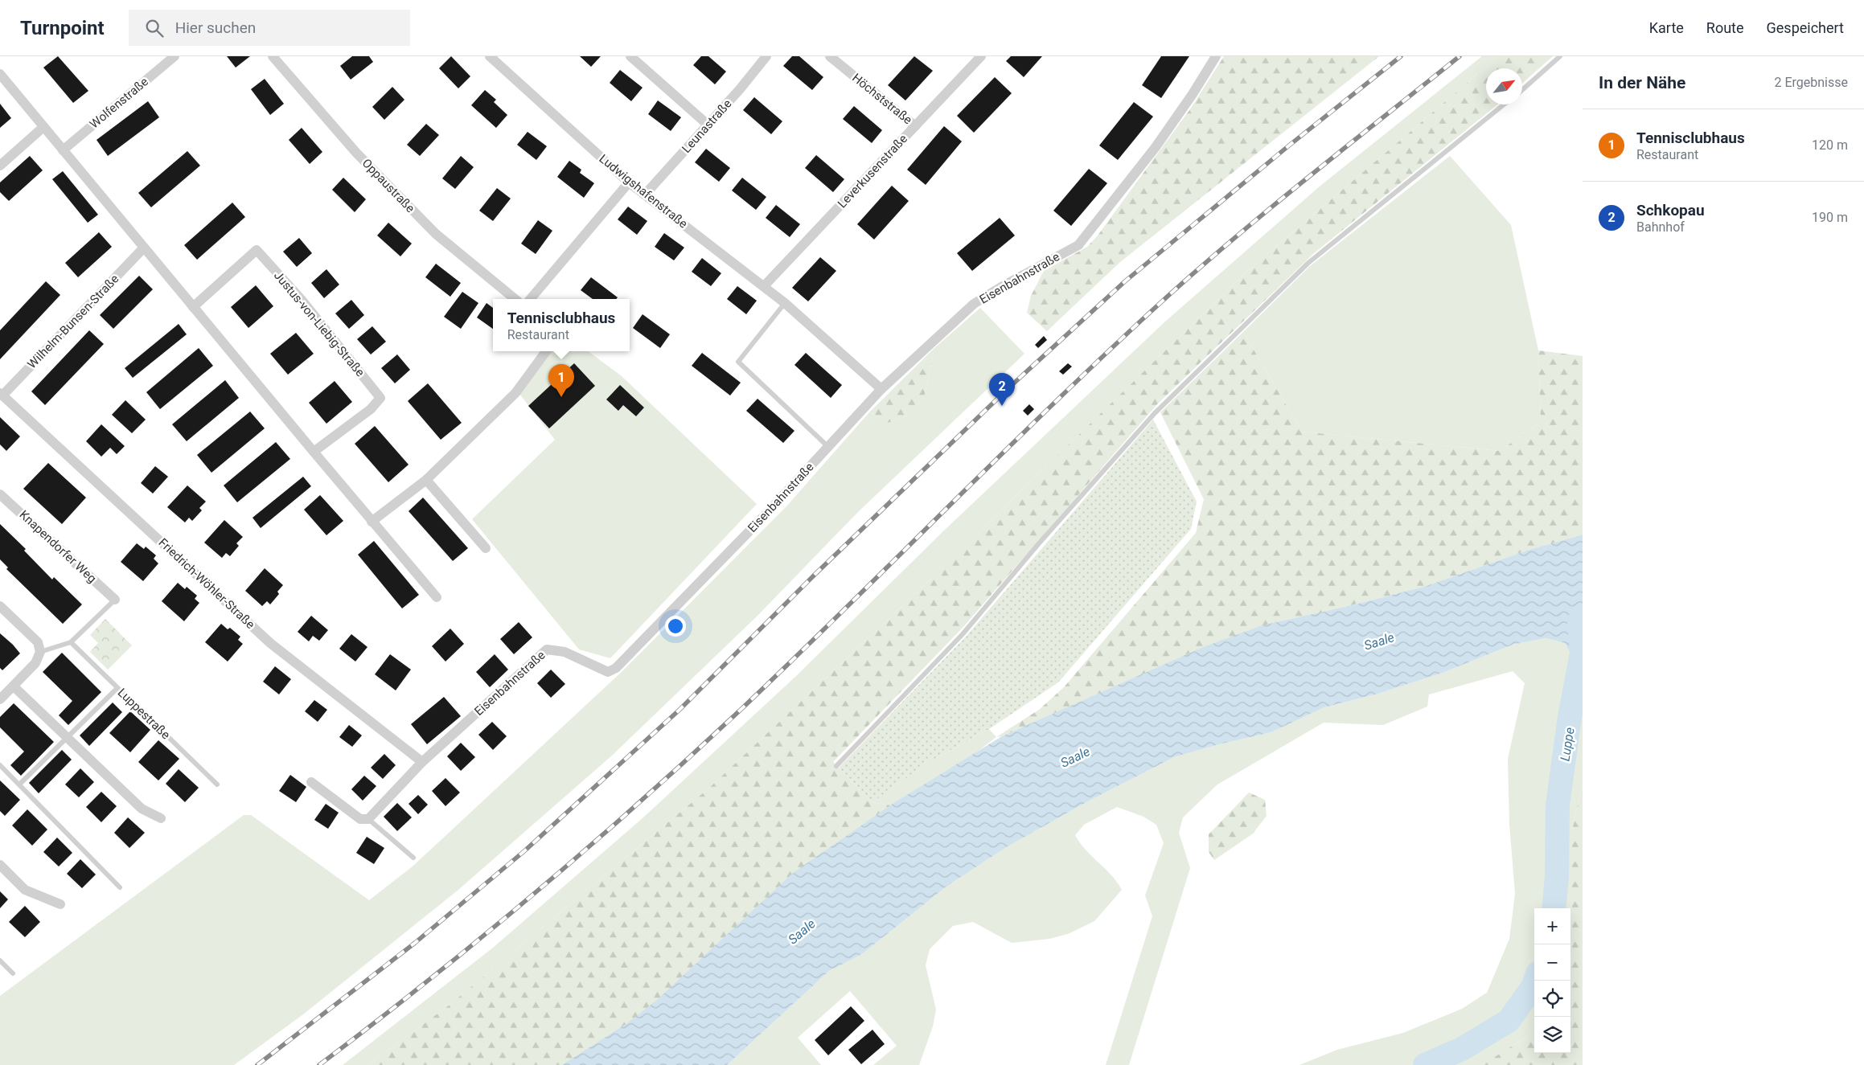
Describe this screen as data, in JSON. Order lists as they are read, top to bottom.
{
  "streets": {
    "street": [
      "Höchststraße",
      "Wolfenstraße",
      "Leunastraße",
      "Leverkusenstraße",
      "Oppaustraße",
      "Ludwigshafenstraße",
      "Eisenbahnstraße",
      "Wilhelm-Bunsen-Straße",
      "Justus-von-Liebig-Straße",
      "Knapendorfer Weg",
      "Friedrich-Wöhler-Straße"
    ],
    "lane": ["Luppestraße"]
  },
  "crossings": [
    ["Höchststraße", "Leverkusenstraße"],
    ["Leunastraße", "Ludwigshafenstraße"],
    ["Leverkusenstraße", "Ludwigshafenstraße"],
    ["Ludwigshafenstraße", "Eisenbahnstraße"],
    ["Eisenbahnstraße", "Friedrich-Wöhler-Straße"],
    ["Wilhelm-Bunsen-Straße", "Friedrich-Wöhler-Straße"]
  ],
  "water": ["Saale", "Luppe"],
  "north": "top right",
  "page": {
    "header": "Turnpoint",
    "search": "Hier suchen",
    "nav": ["Karte", "Route", "Gespeichert"],
    "heading": ["In der Nähe", "2 Ergebnisse"],
    "list": [
      {
        "mark": "1",
        "name": "Tennisclubhaus",
        "note": "Restaurant",
        "value": "120 m"
      },
      {
        "mark": "2",
        "name": "Schkopau",
        "note": "Bahnhof",
        "value": "190 m"
      }
    ],
    "popup": ["Tennisclubhaus", "Restaurant"],
    "pins": ["1", "2"],
    "map_buttons": ["+", "−"]
  }
}
